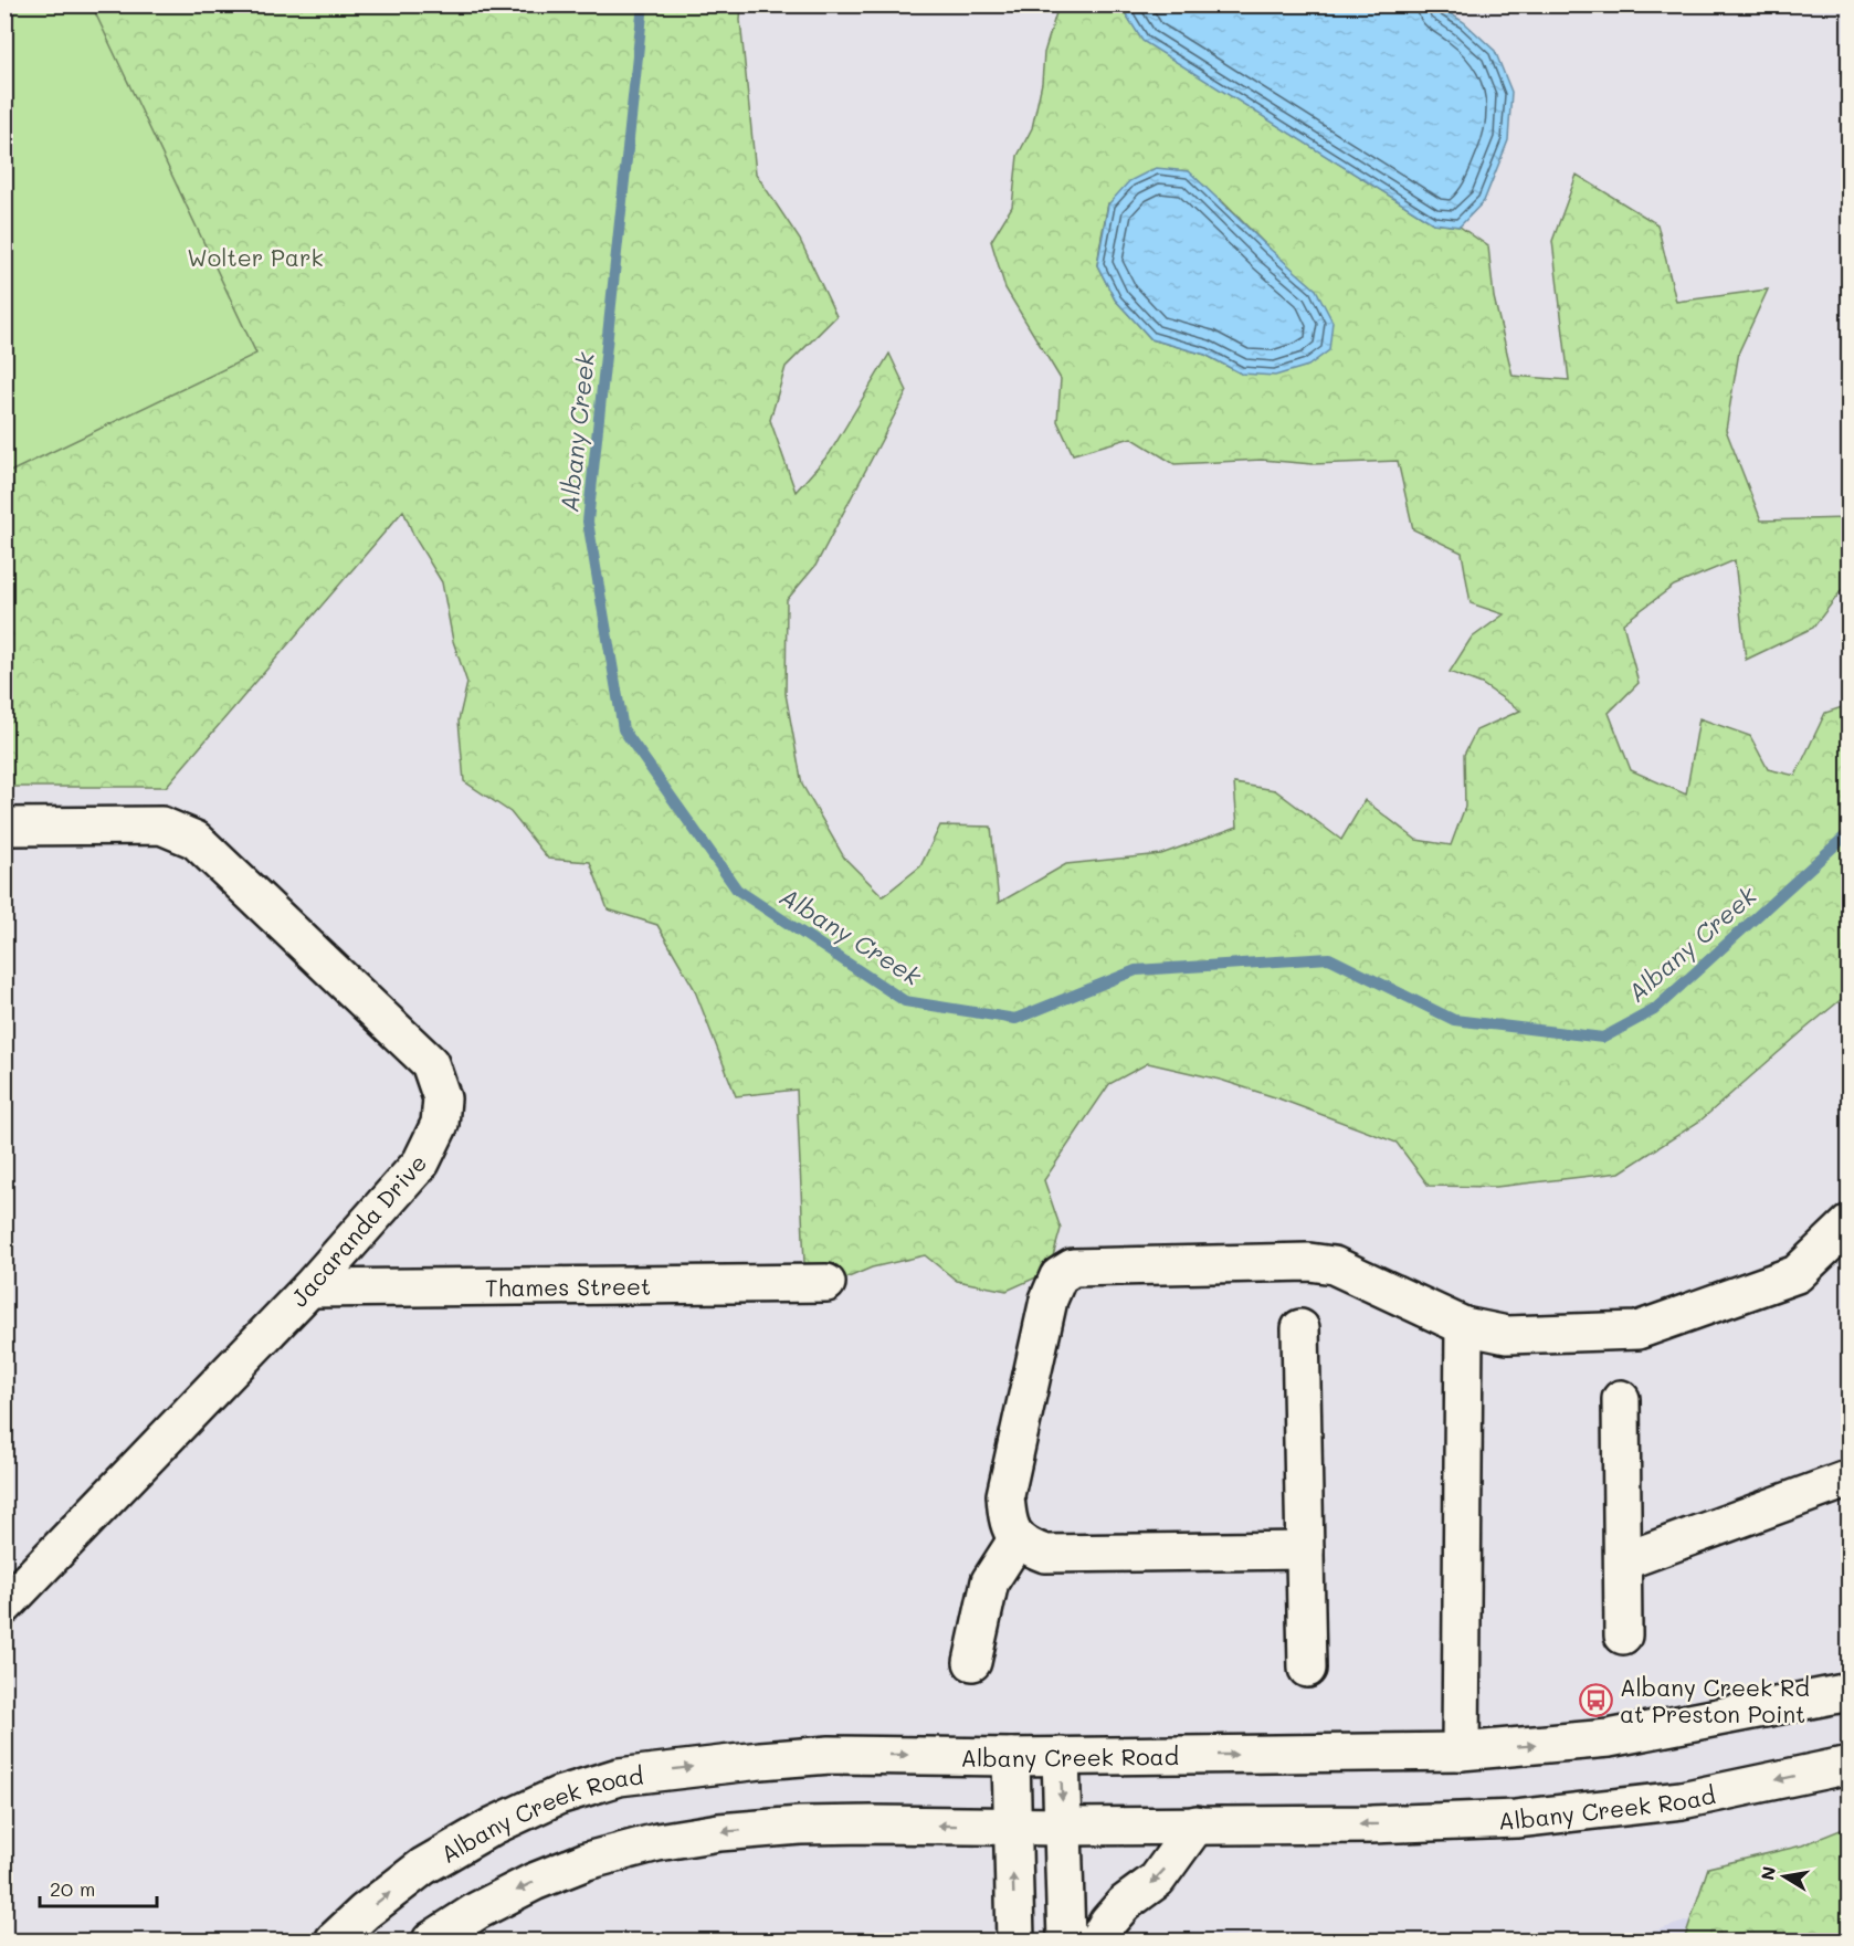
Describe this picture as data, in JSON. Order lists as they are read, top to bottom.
{
  "streets": {
    "street": ["Jacaranda Drive", "Thames Street", "Albany Creek Road"]
  },
  "crossings": [
    ["Jacaranda Drive", "Thames Street"]
  ],
  "water": ["Albany Creek"],
  "parks": ["Wolter Park"],
  "places": {
    "bus stop": ["Albany Creek Rd at Preston Point"]
  },
  "scale_bar": "20 m",
  "north": "left"
}
